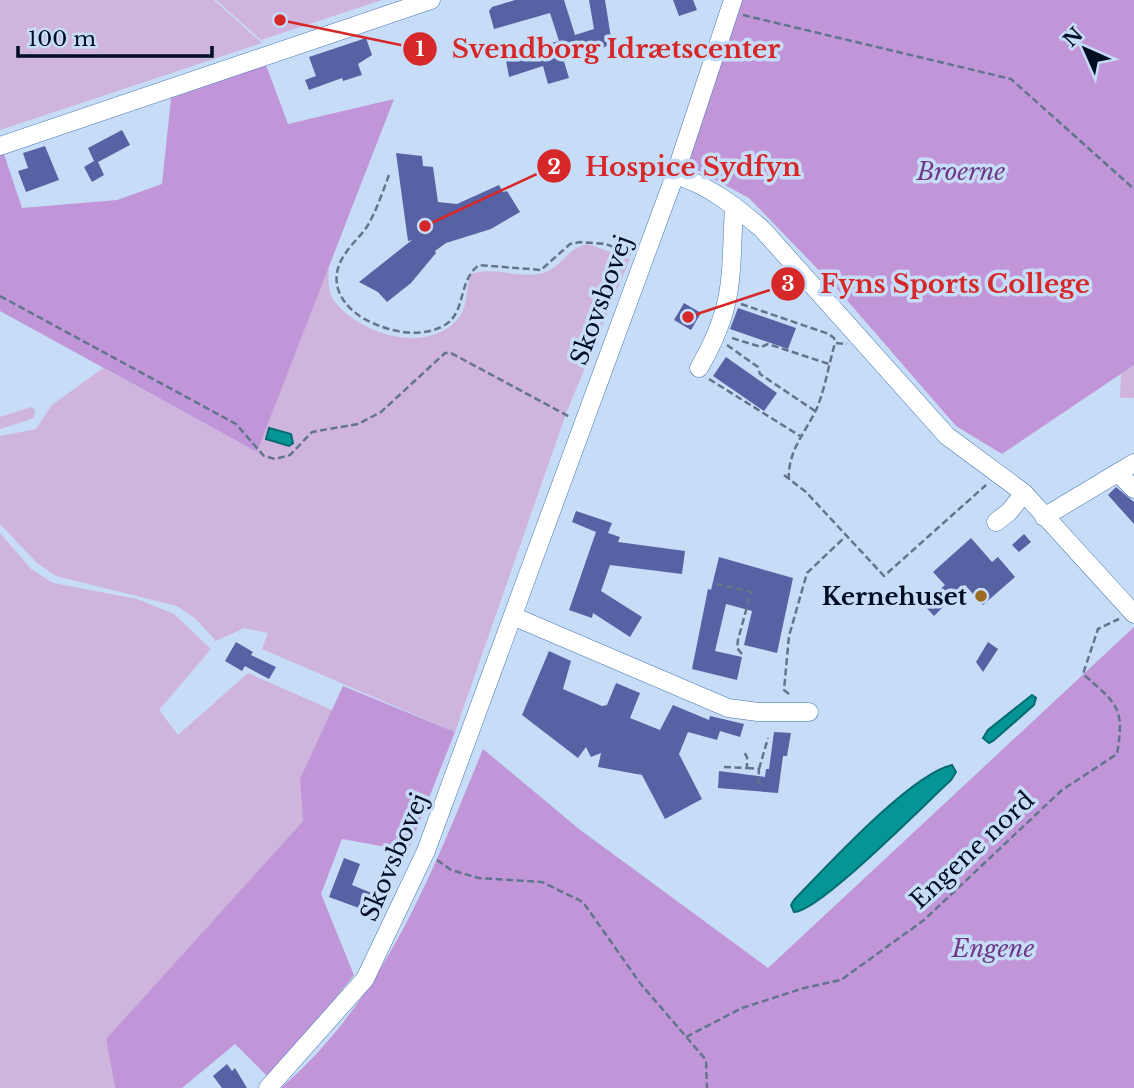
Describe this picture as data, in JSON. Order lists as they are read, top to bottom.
{
  "streets": {
    "street": ["Skovsbovej"],
    "path": ["Engene nord"]
  },
  "parks": ["Broerne", "Engene"],
  "places": [
    "Svendborg Idrætscenter",
    "Hospice Sydfyn",
    "Fyns Sports College",
    "Kernehuset"
  ],
  "scale_bar": "100 m",
  "north": "top left"
}
